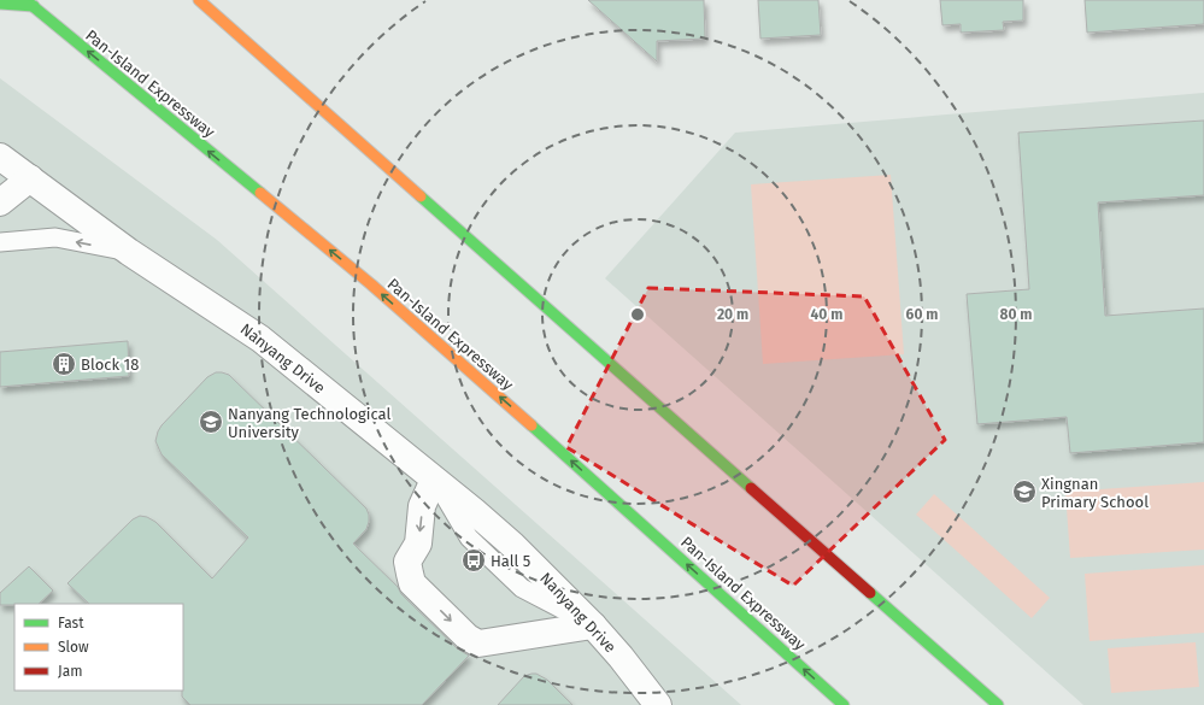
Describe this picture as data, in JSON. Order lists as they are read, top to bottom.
{
  "streets": {
    "highway": ["Pan-Island Expressway"],
    "street": ["Nanyang Drive"]
  },
  "places": {
    "building": ["Block 18"],
    "school or university": ["Nanyang Technological University", "Xingnan Primary School"],
    "bus stop": ["Hall 5"]
  },
  "legend": ["Fast", "Slow", "Jam"],
  "rings": [
    "20 m",
    "40 m",
    "60 m",
    "80 m"
  ]
}
